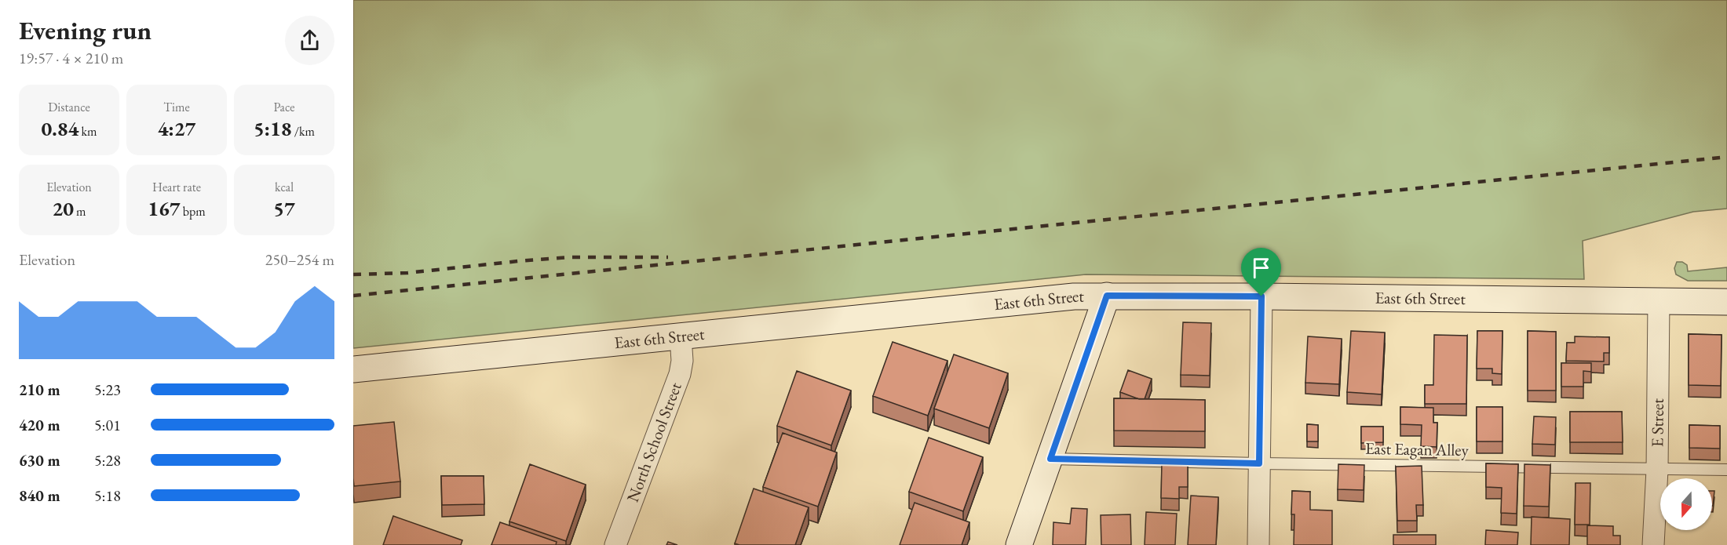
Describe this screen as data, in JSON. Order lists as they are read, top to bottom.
{
  "streets": {
    "street": ["East 6th Street", "E Street", "North School Street"],
    "lane": ["East Eagan Alley"]
  },
  "crossings": [
    ["East 6th Street", "E Street"],
    ["East 6th Street", "North School Street"],
    ["E Street", "East Eagan Alley"]
  ],
  "north": "bottom",
  "page": {
    "heading": ["Evening run", "19:57 · 4 × 210 m"],
    "stats": [
      ["Distance", "0.84 km"],
      ["Time", "4:27"],
      ["Pace", "5:18 /km"],
      ["Elevation", "20 m"],
      ["Heart rate", "167 bpm"],
      ["kcal", "57"]
    ],
    "chart": ["Elevation", "250–254 m"],
    "list": [
      {
        "name": "210 m",
        "note": "5:23"
      },
      {
        "name": "420 m",
        "note": "5:01"
      },
      {
        "name": "630 m",
        "note": "5:28"
      },
      {
        "name": "840 m",
        "note": "5:18"
      }
    ]
  }
}
